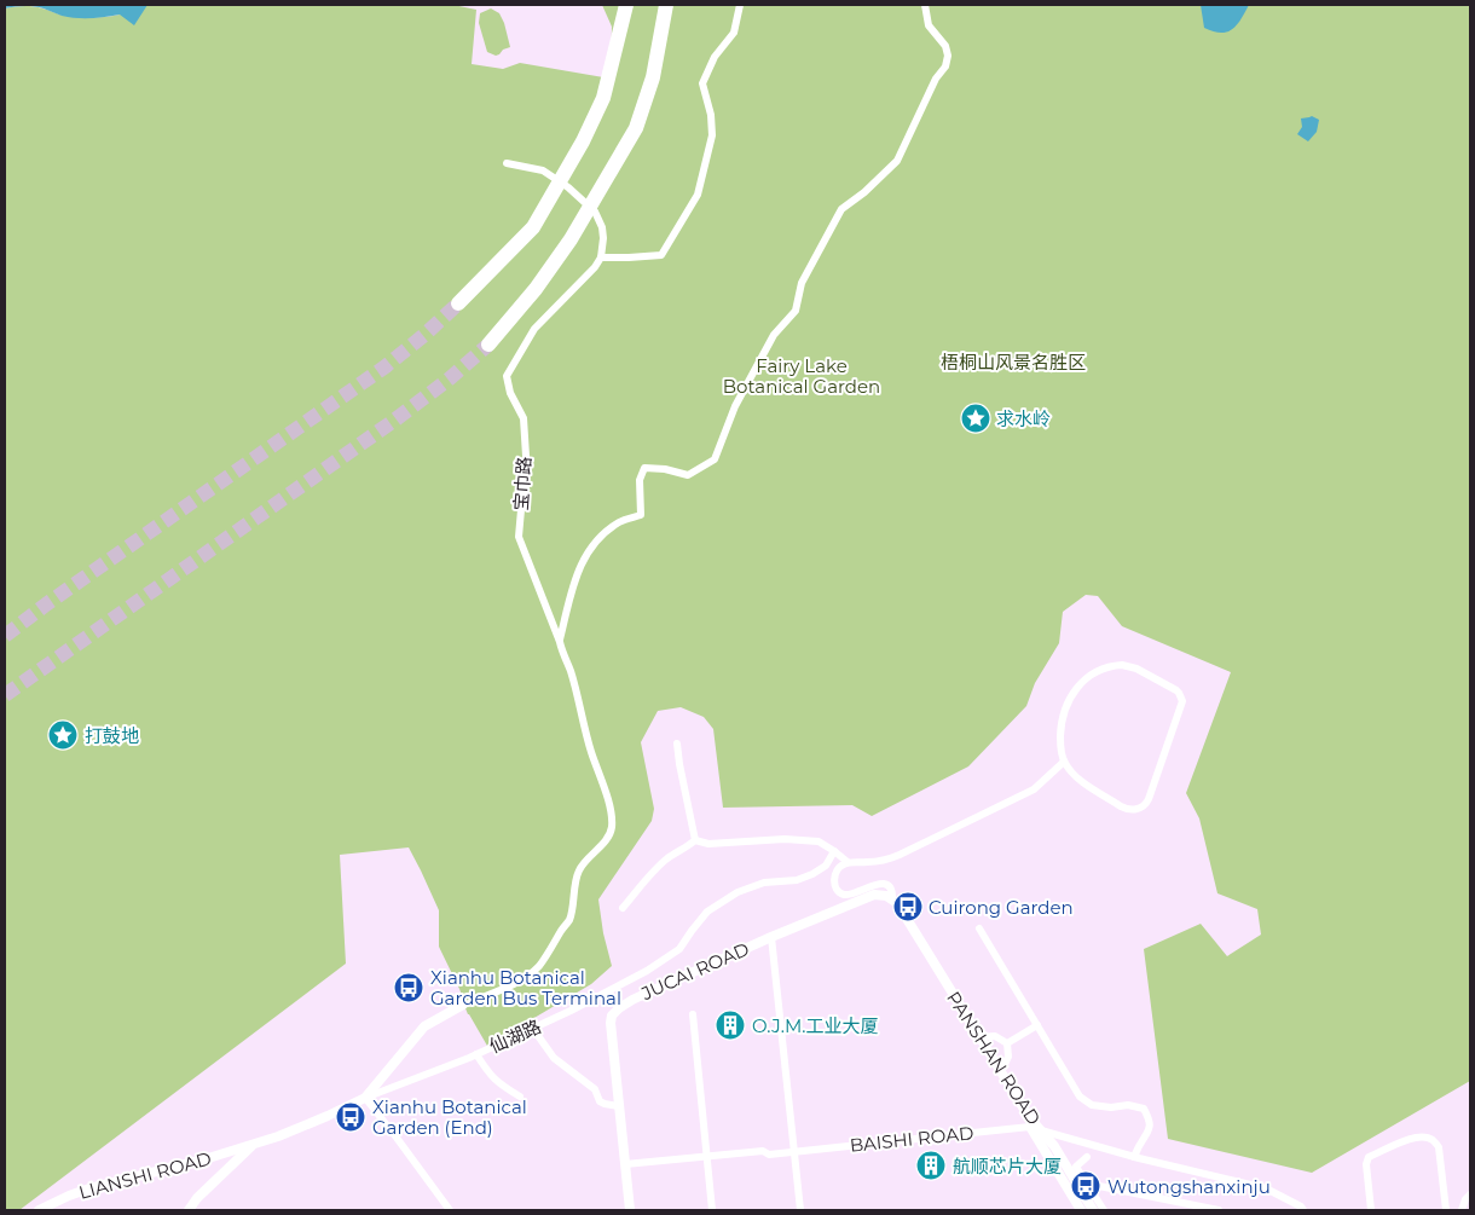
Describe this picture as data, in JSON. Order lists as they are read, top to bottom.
{
  "streets": {
    "street": [
      "宝巾路",
      "JUCAI ROAD",
      "仙湖路",
      "PANSHAN ROAD",
      "BAISHI ROAD",
      "LIANSHI ROAD"
    ]
  },
  "crossings": [
    ["JUCAI ROAD", "PANSHAN ROAD"],
    ["JUCAI ROAD", "BAISHI ROAD"],
    ["仙湖路", "LIANSHI ROAD"],
    ["PANSHAN ROAD", "BAISHI ROAD"]
  ],
  "parks": ["梧桐山风景名胜区", "Fairy Lake Botanical Garden"],
  "places": {
    "place": ["求水岭", "打鼓地"],
    "bus stop": [
      "Cuirong Garden",
      "Xianhu Botanical Garden Bus Terminal",
      "Xianhu Botanical Garden (End)",
      "Wutongshanxinju"
    ],
    "building": ["O.J.M.工业大厦", "航顺芯片大厦"]
  }
}
